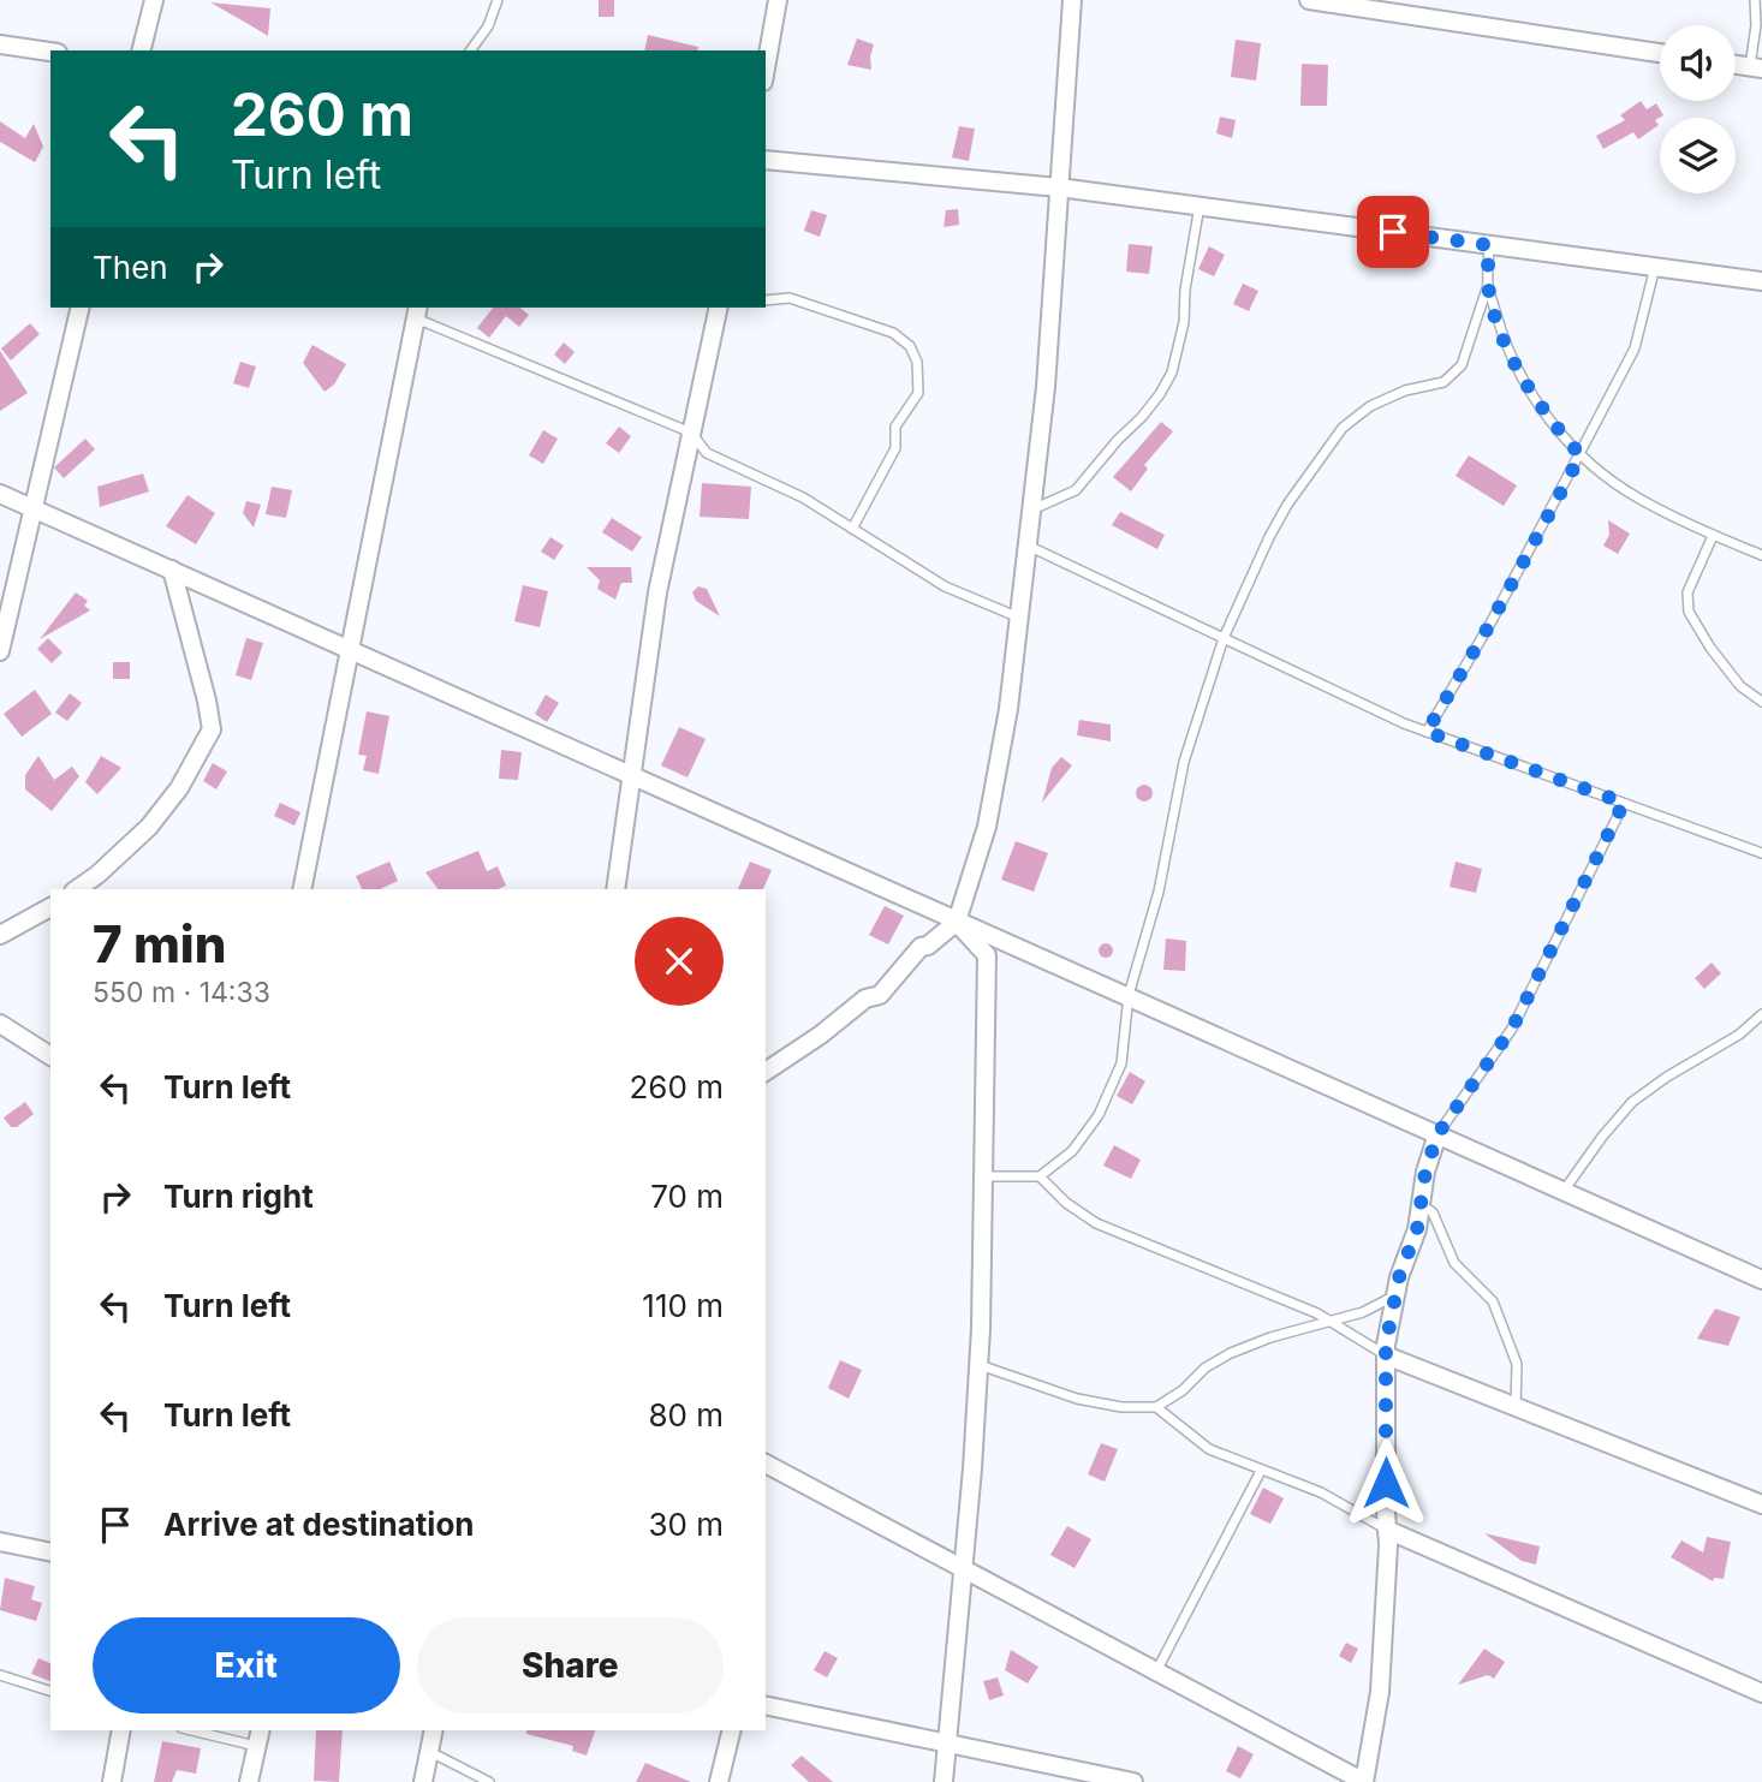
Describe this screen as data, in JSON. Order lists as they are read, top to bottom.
{
  "page": {
    "turn": ["260 m", "Turn left"],
    "then": "Then",
    "heading": ["7 min", "550 m · 14:33"],
    "list": [
      {
        "name": "Turn left",
        "value": "260 m"
      },
      {
        "name": "Turn right",
        "value": "70 m"
      },
      {
        "name": "Turn left",
        "value": "110 m"
      },
      {
        "name": "Turn left",
        "value": "80 m"
      },
      {
        "name": "Arrive at destination",
        "value": "30 m"
      }
    ],
    "buttons": ["Exit", "Share"]
  }
}
